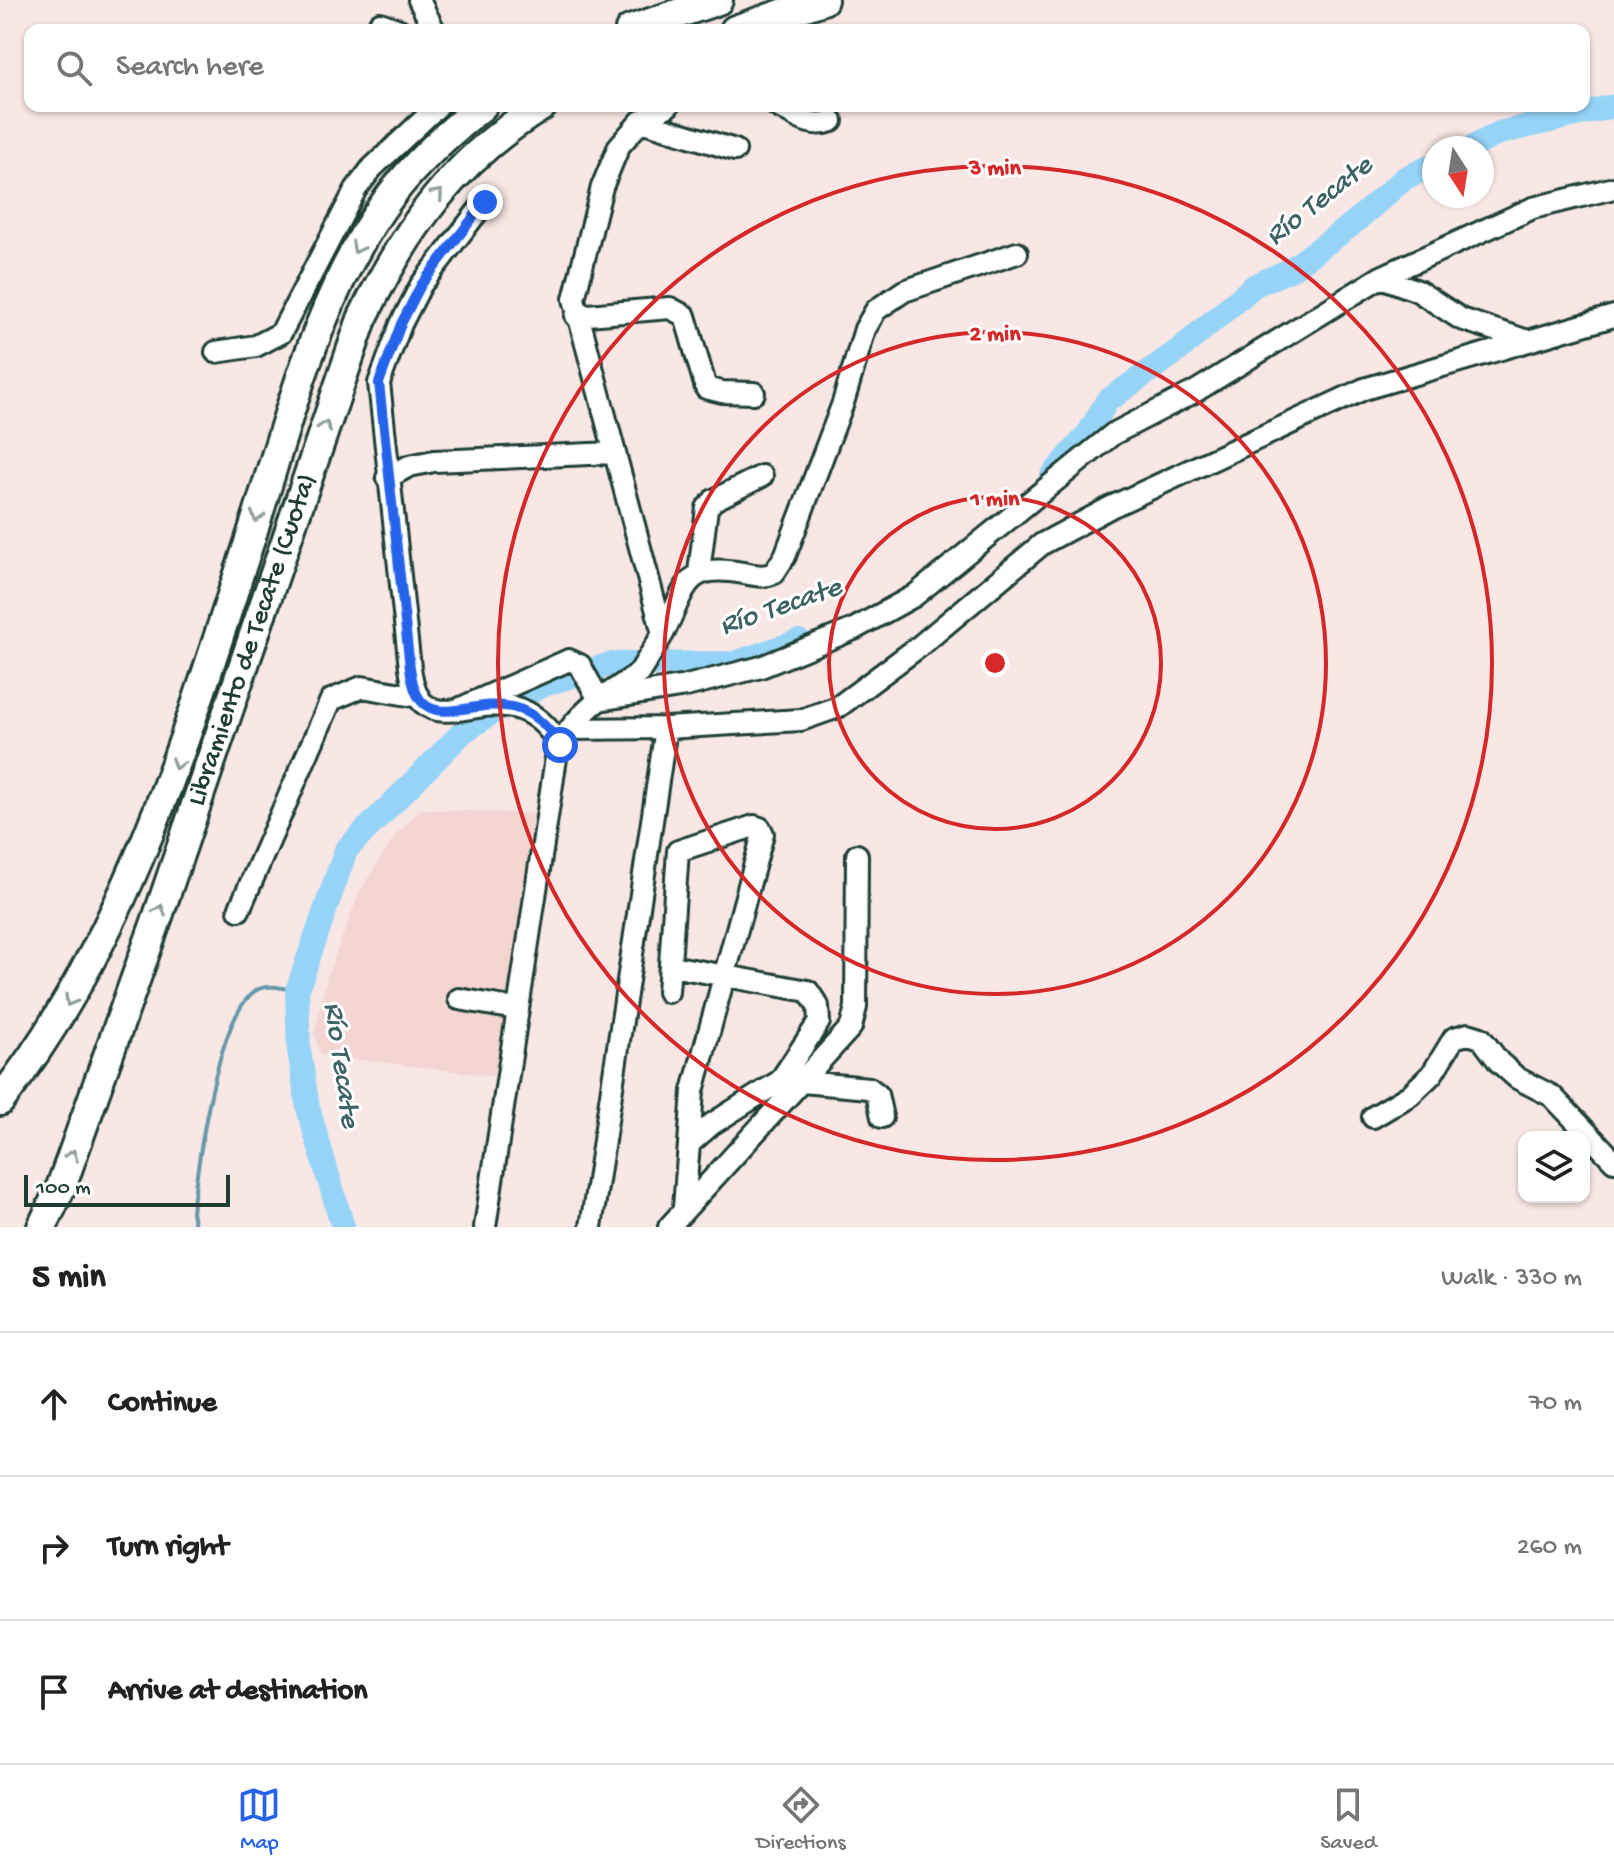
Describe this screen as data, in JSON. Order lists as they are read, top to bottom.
{
  "streets": {
    "highway": ["Libramiento de Tecate (Cuota)"]
  },
  "water": ["Río Tecate"],
  "scale_bar": "100 m",
  "north": "bottom",
  "page": {
    "search": "Search here",
    "scale": "100 m",
    "heading": ["5 min", "Walk · 330 m"],
    "list": [
      ["Continue", "70 m"],
      ["Turn right", "260 m"],
      "Arrive at destination"
    ],
    "nav": ["Map", "Directions", "Saved"]
  },
  "rings": ["3 min", "2 min", "1 min"]
}
